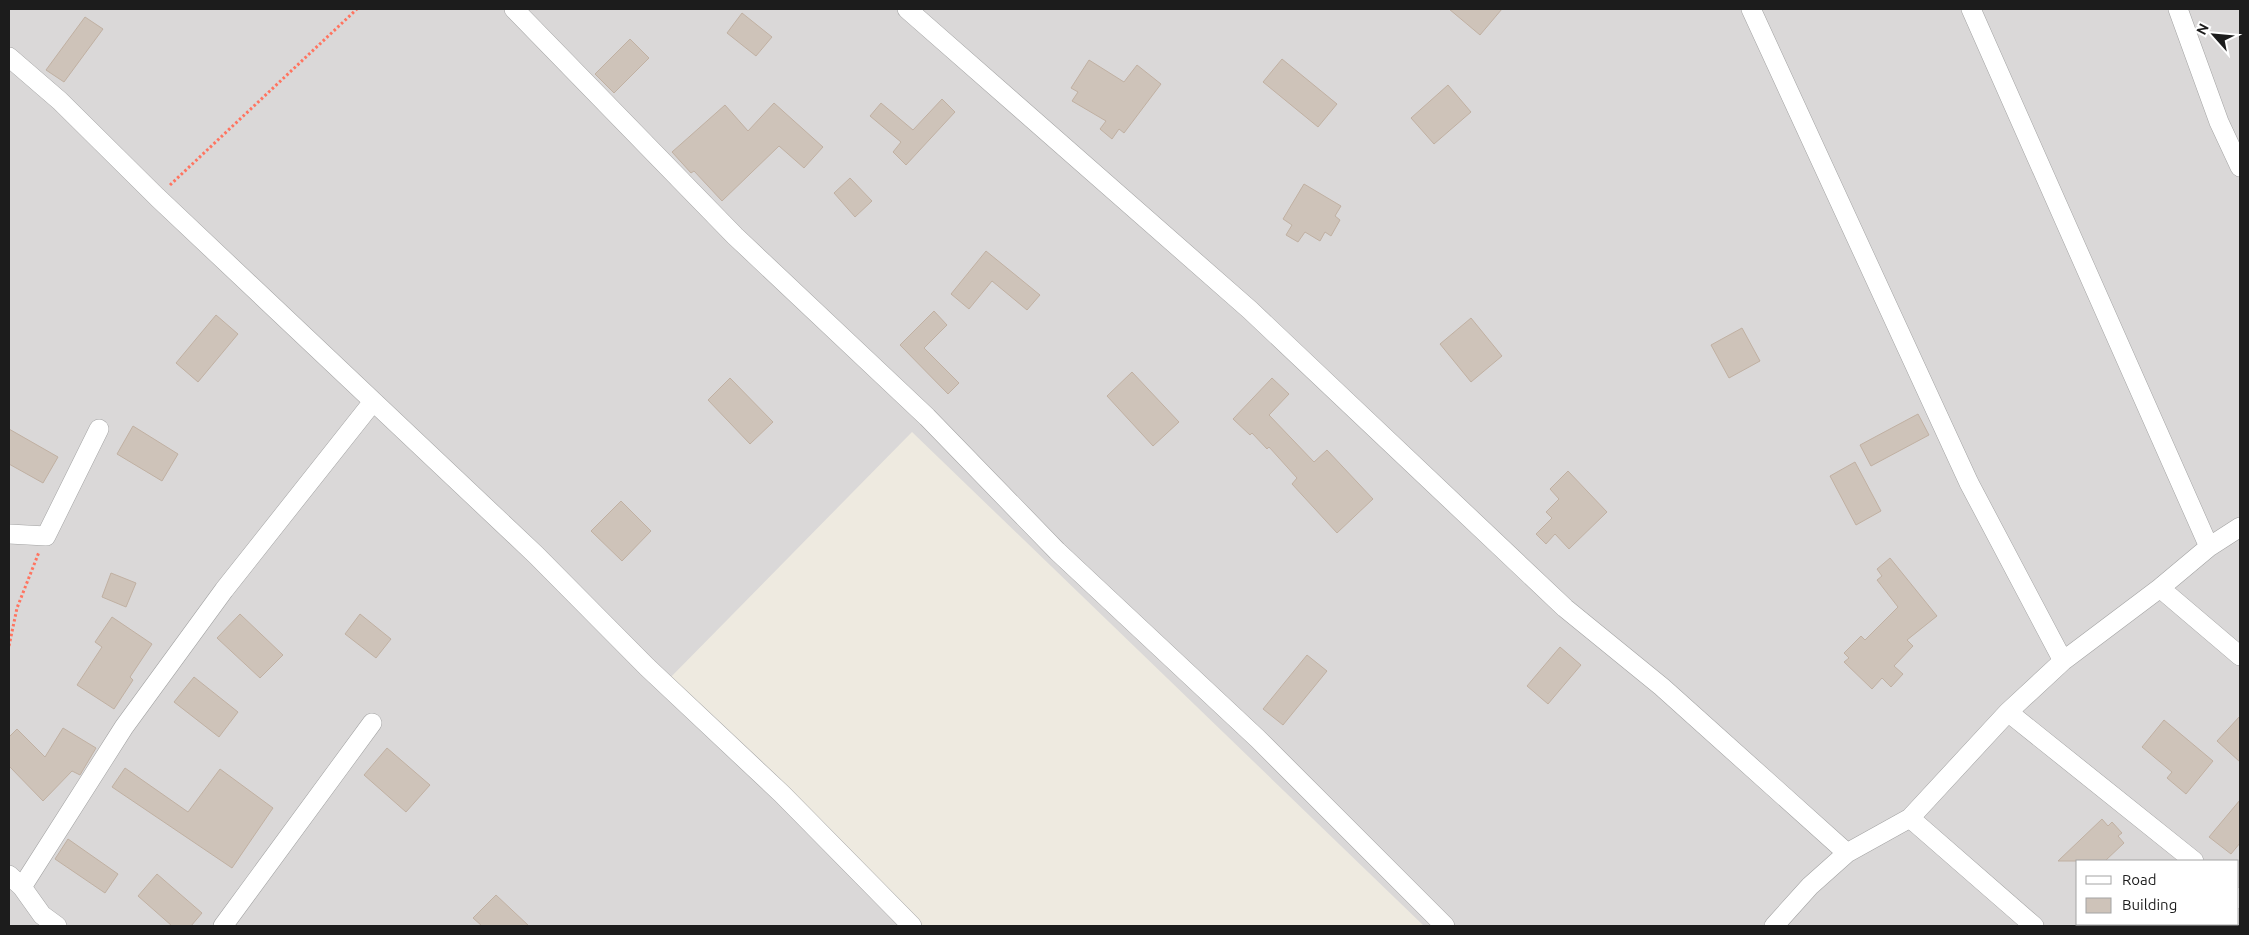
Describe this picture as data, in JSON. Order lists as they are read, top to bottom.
{
  "legend": ["Road", "Building"],
  "north": "top left"
}
